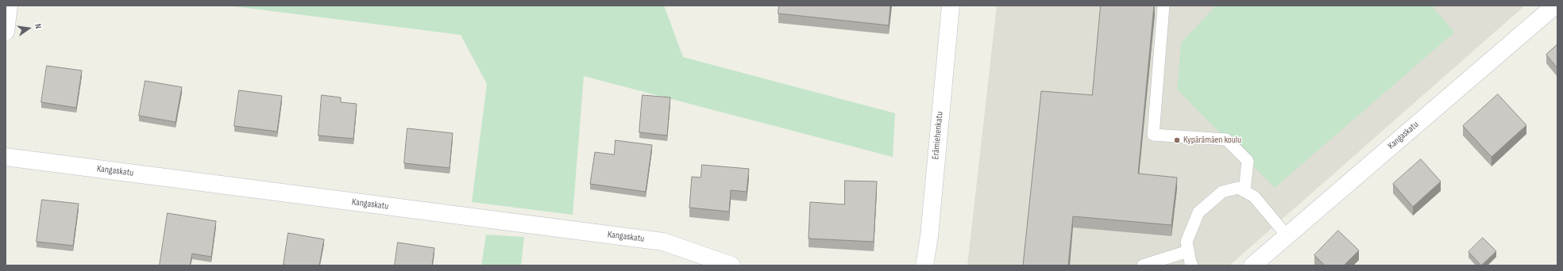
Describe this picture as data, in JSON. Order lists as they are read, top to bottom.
{
  "streets": {
    "street": ["Erämiehenkatu", "Kangaskatu"]
  },
  "places": ["Kypärämäen koulu"],
  "north": "right"
}
